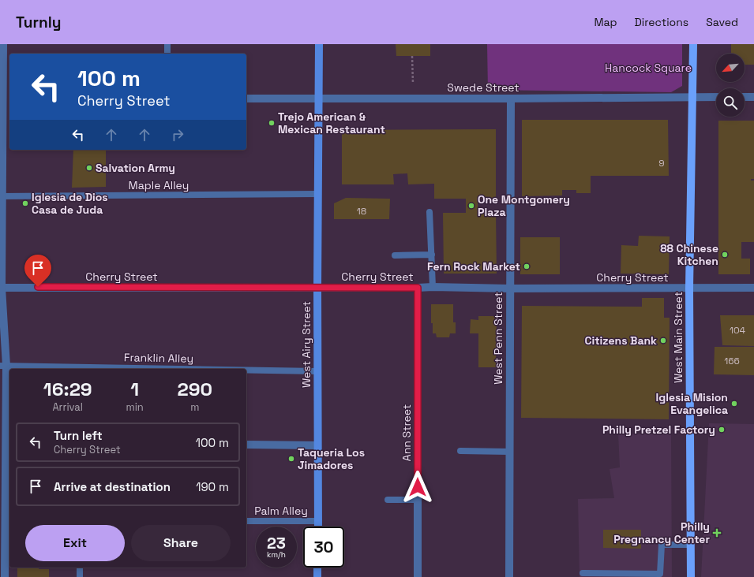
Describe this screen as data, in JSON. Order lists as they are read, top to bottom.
{
  "streets": {
    "main road": ["West Main Street", "West Airy Street"],
    "street": [
      "Swede Street",
      "Cherry Street",
      "West Penn Street",
      "Ann Street"
    ],
    "lane": ["Maple Alley", "Franklin Alley", "Palm Alley"]
  },
  "crossings": [
    ["Swede Street", "West Main Street"],
    ["Swede Street", "West Penn Street"],
    ["Swede Street", "West Airy Street"],
    ["Maple Alley", "West Airy Street"],
    ["Cherry Street", "West Main Street"],
    ["Cherry Street", "West Penn Street"],
    ["Cherry Street", "West Airy Street"],
    ["Cherry Street", "Ann Street"],
    ["West Airy Street", "Franklin Alley"],
    ["West Airy Street", "Palm Alley"]
  ],
  "parks": ["Hancock Square"],
  "places": {
    "other": [
      "Trejo American & Mexican Restaurant",
      "Salvation Army",
      "Iglesia de Dios Casa de Juda",
      "One Montgomery Plaza",
      "88 Chinese Kitchen",
      "Fern Rock Market",
      "Citizens Bank",
      "Iglesia Mision Evangelica",
      "Philly Pretzel Factory",
      "Taqueria Los Jimadores"
    ],
    "health": ["Philly Pregnancy Center"]
  },
  "house_numbers": [
    "9",
    "18",
    "104",
    "166"
  ],
  "north": "bottom left",
  "page": {
    "header": "Turnly",
    "nav": ["Map", "Directions", "Saved"],
    "turn": ["100 m", "Cherry Street"],
    "eta": [
      "16:29",
      "Arrival",
      "1",
      "min",
      "290",
      "m"
    ],
    "list": [
      {
        "name": "Turn left",
        "note": "Cherry Street",
        "value": "100 m"
      },
      {
        "name": "Arrive at destination",
        "value": "190 m"
      }
    ],
    "buttons": ["Exit", "Share"],
    "speed": "23 km/h",
    "limit": "30"
  }
}
